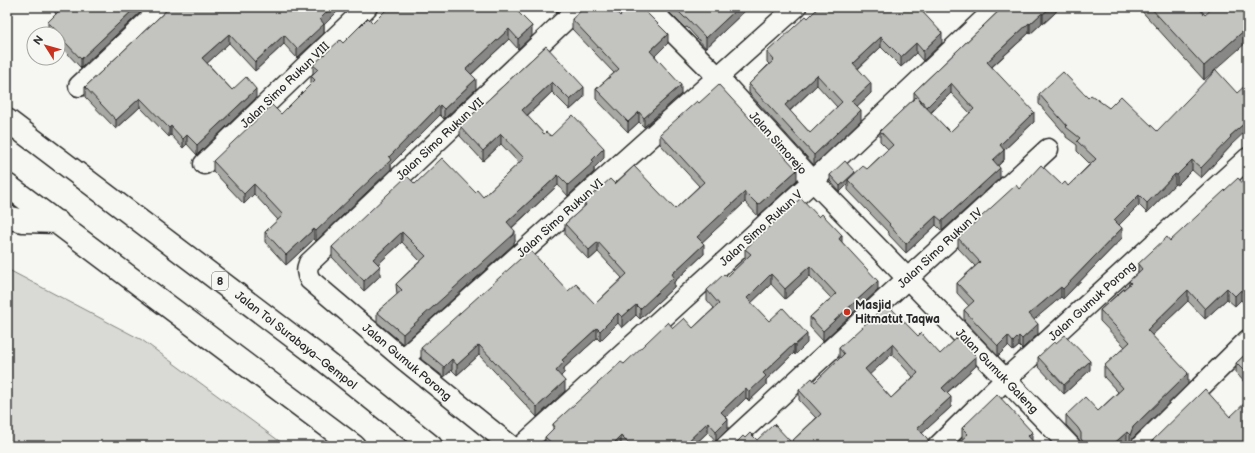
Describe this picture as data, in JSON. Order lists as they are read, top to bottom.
{
  "streets": {
    "highway": ["8", "Jalan Tol Surabaya–Gempol"],
    "street": [
      "Jalan Simo Rukun VIII",
      "Jalan Simo Rukun VII",
      "Jalan Simorejo",
      "Jalan Simo Rukun VI",
      "Jalan Simo Rukun V",
      "Jalan Simo Rukun IV",
      "Jalan Gumuk Porong",
      "Jalan Gumuk Galeng"
    ]
  },
  "crossings": [
    ["Jalan Simo Rukun VII", "Jalan Gumuk Porong"],
    ["Jalan Simorejo", "Jalan Simo Rukun VI"],
    ["Jalan Simorejo", "Jalan Simo Rukun V"],
    ["Jalan Simorejo", "Jalan Simo Rukun IV"],
    ["Jalan Simorejo", "Jalan Gumuk Galeng"],
    ["Jalan Simo Rukun VI", "Jalan Gumuk Porong"],
    ["Jalan Simo Rukun IV", "Jalan Gumuk Galeng"],
    ["Jalan Gumuk Porong", "Jalan Gumuk Galeng"]
  ],
  "places": ["Masjid Hitmatut Taqwa"],
  "north": "top left"
}
